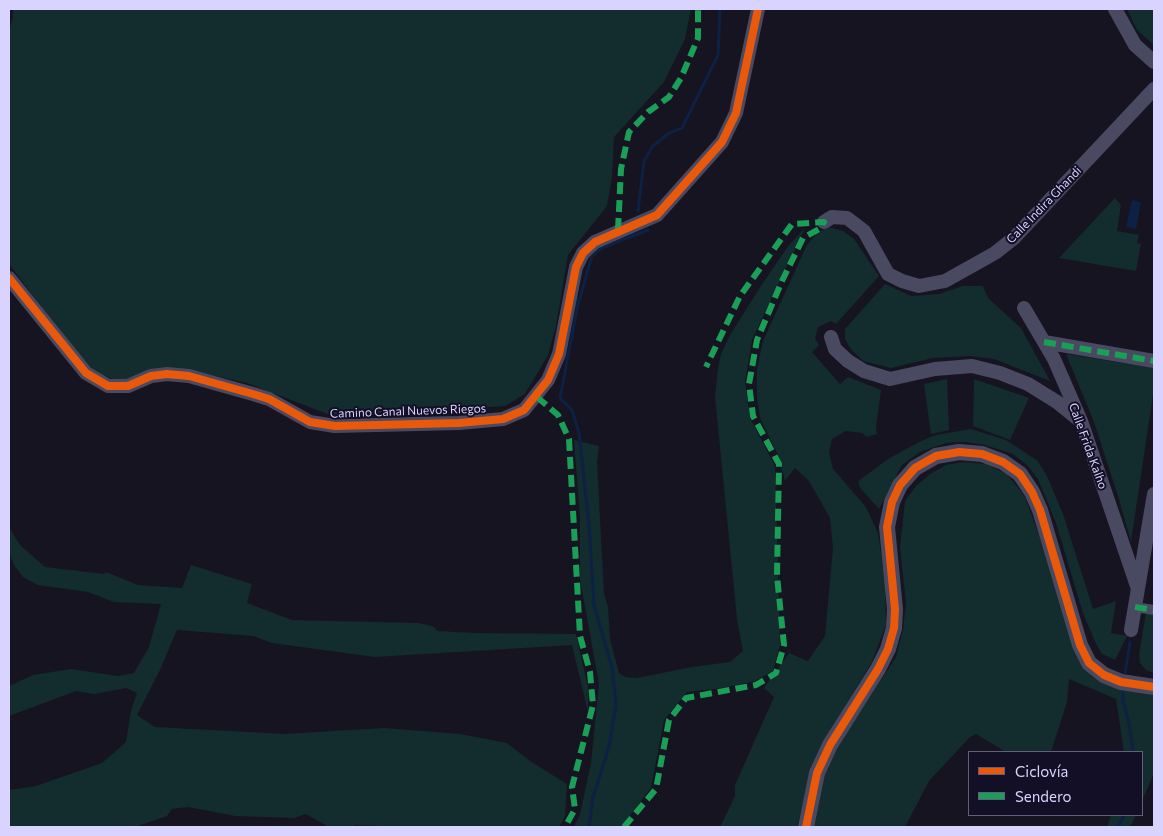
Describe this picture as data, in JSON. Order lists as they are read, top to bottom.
{
  "streets": {
    "street": ["Calle Indira Ghandi", "Camino Canal Nuevos Riegos", "Calle Frida Kalho"]
  },
  "legend": ["Ciclovía", "Sendero"]
}
